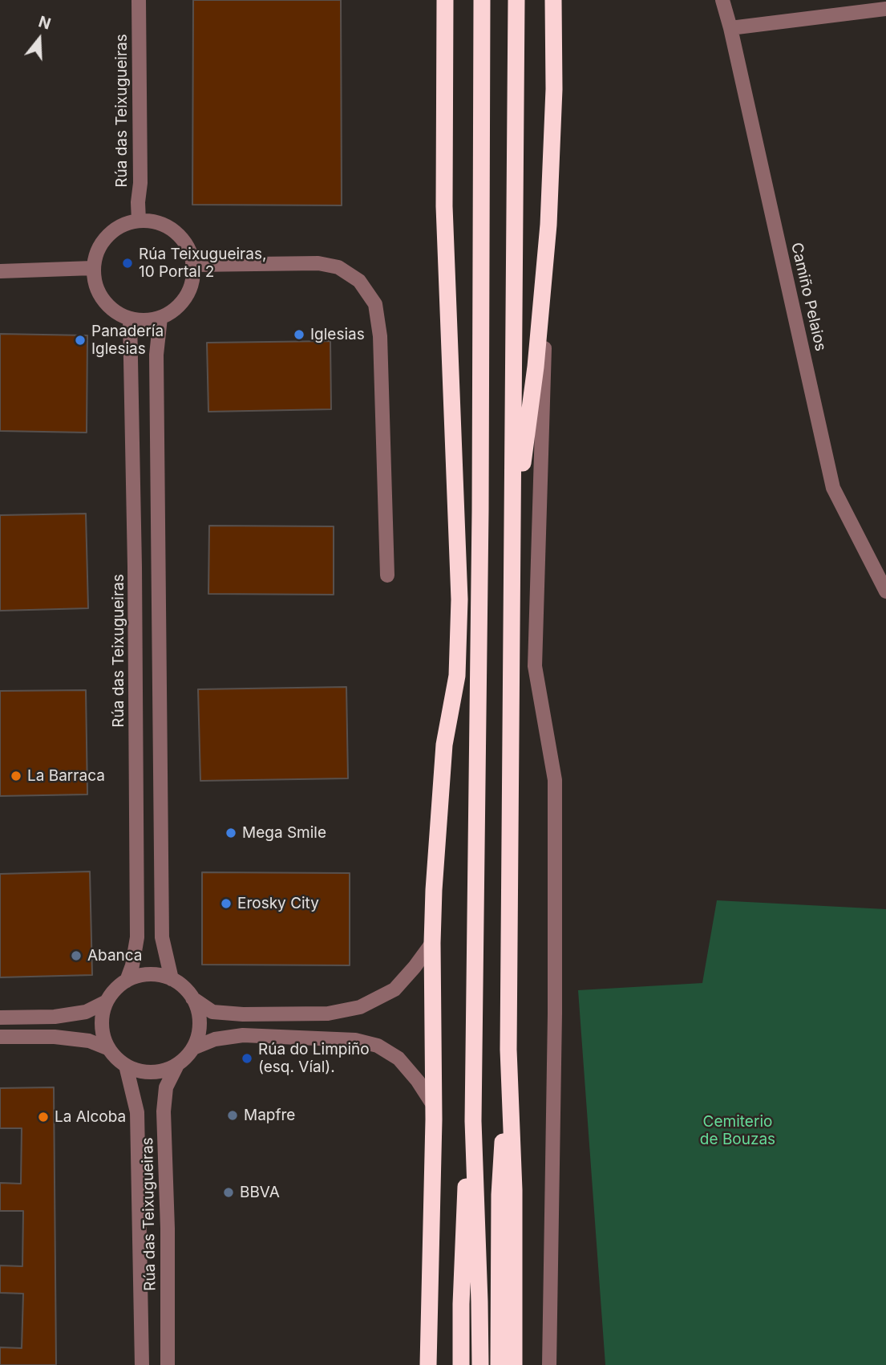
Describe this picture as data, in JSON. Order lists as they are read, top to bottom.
{
  "streets": {
    "street": ["Rúa das Teixugueiras", "Camiño Pelaios"]
  },
  "parks": ["Cemiterio de Bouzas"],
  "places": [
    "Rúa Teixugueiras, 10 Portal 2",
    "Iglesias",
    "Panadería Iglesias",
    "La Barraca",
    "Mega Smile",
    "Erosky City",
    "Abanca",
    "Rúa do Limpiño (esq. Víal).",
    "Mapfre",
    "La Alcoba",
    "BBVA"
  ],
  "north": "top"
}
